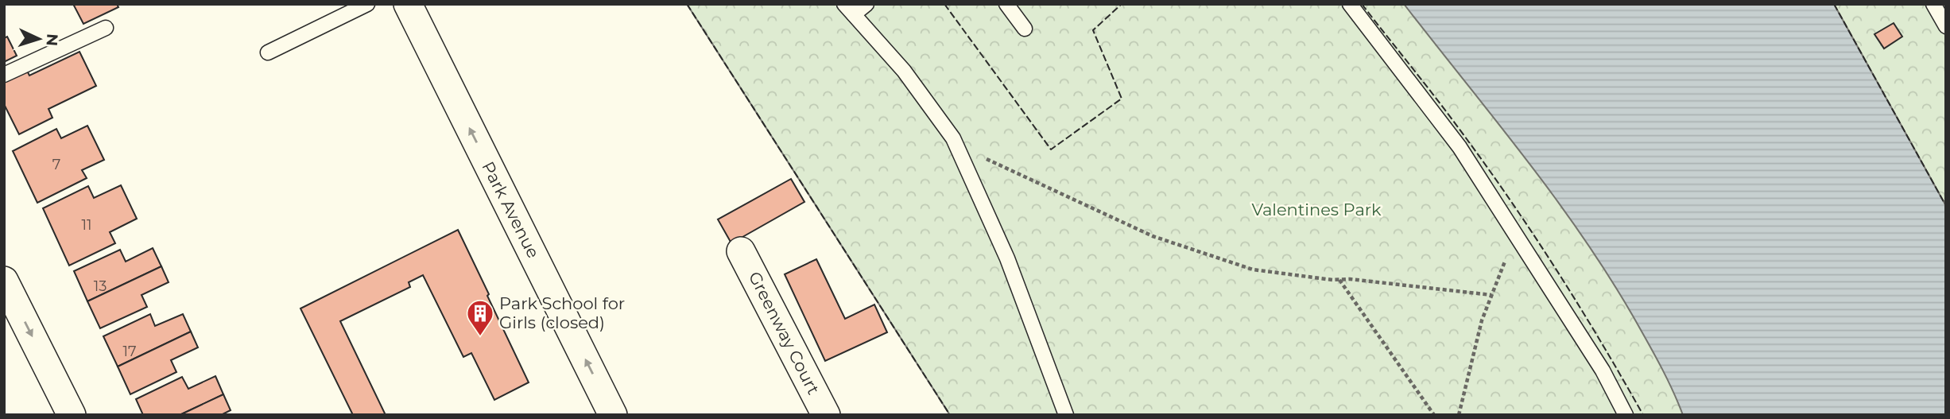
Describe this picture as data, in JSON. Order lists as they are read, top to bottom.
{
  "streets": {
    "street": ["Park Avenue", "Greenway Court"]
  },
  "one_way": ["Park Avenue"],
  "parks": ["Valentines Park"],
  "places": {
    "building": ["Park School for Girls (closed)"]
  },
  "house_numbers": [
    "7",
    "11",
    "13",
    "17"
  ],
  "north": "right"
}
